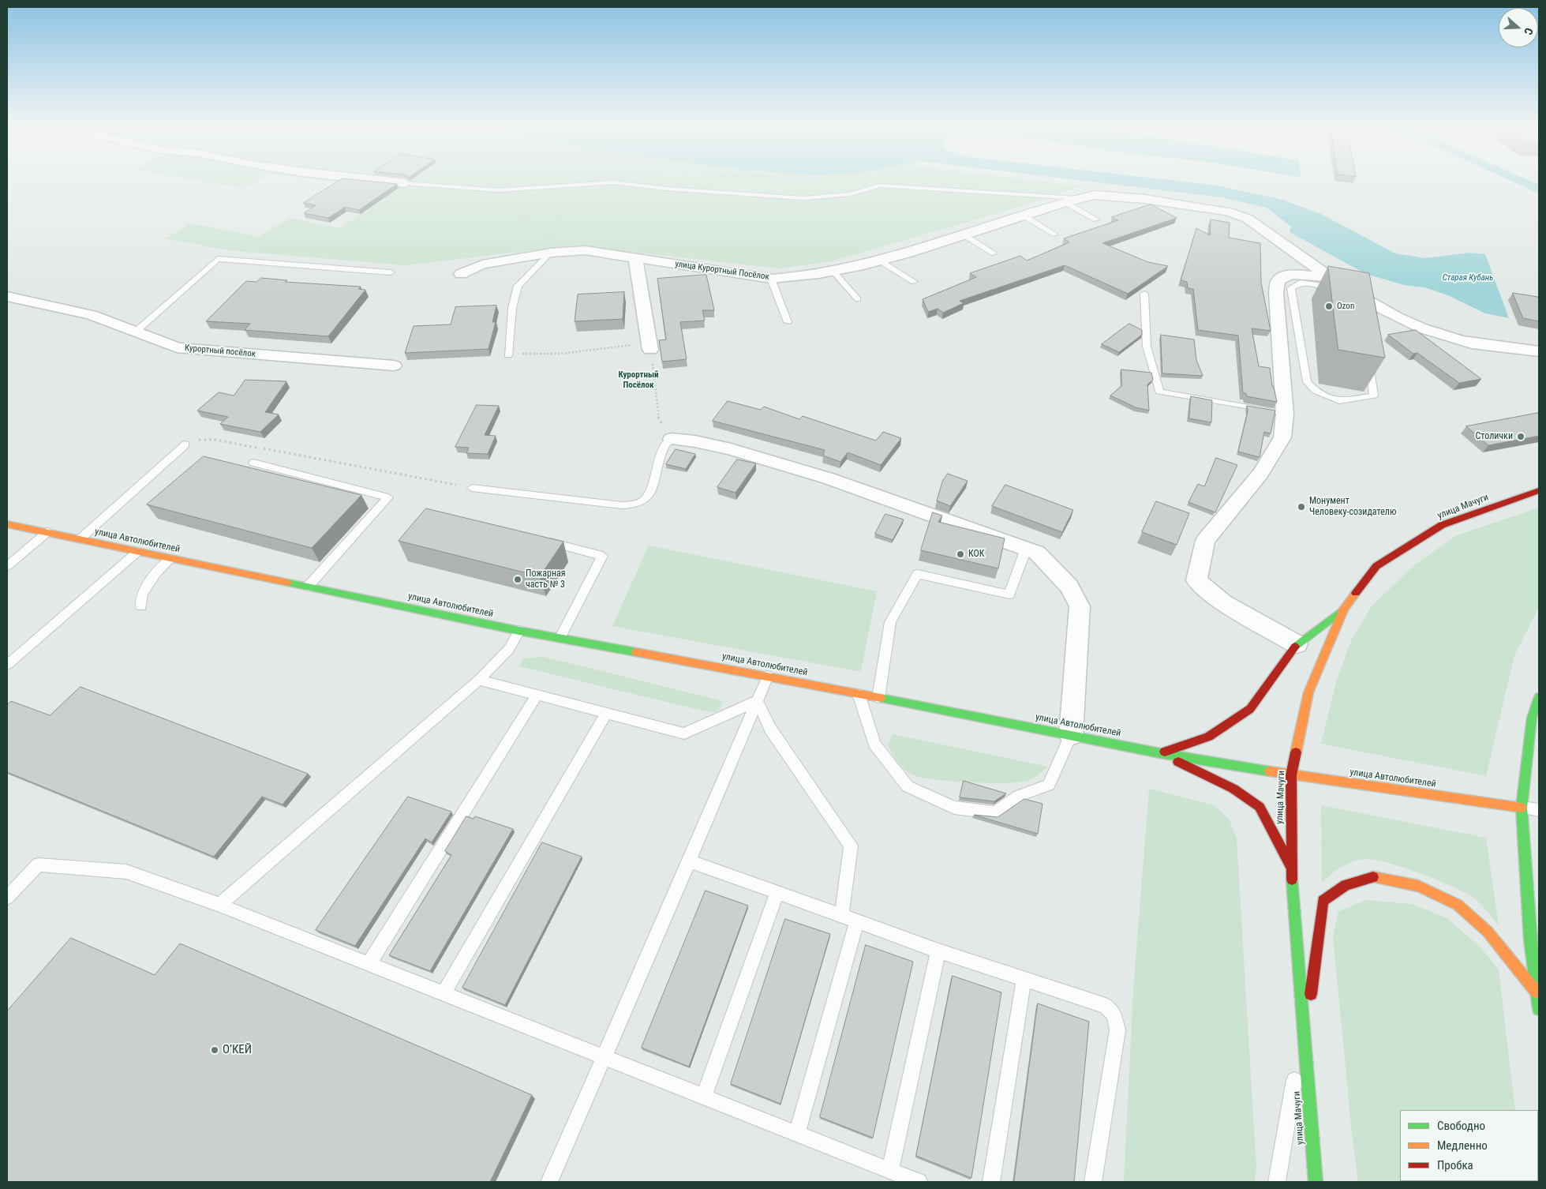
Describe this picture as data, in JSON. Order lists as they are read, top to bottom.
{
  "streets": {
    "street": [
      "улица Курортный Посёлок",
      "Курортный посёлок",
      "улица Мачуги",
      "улица Автолюбителей"
    ]
  },
  "crossings": [
    ["улица Мачуги", "улица Автолюбителей"]
  ],
  "districts": ["Курортный Посёлок"],
  "water": ["Старая Кубань"],
  "places": [
    "Ozon",
    "Столички",
    "Монумент Человеку-созидателю",
    "КОК",
    "Пожарная часть № 3",
    "О’КЕЙ"
  ],
  "legend": ["Свободно", "Медленно", "Пробка"],
  "north": "right"
}
